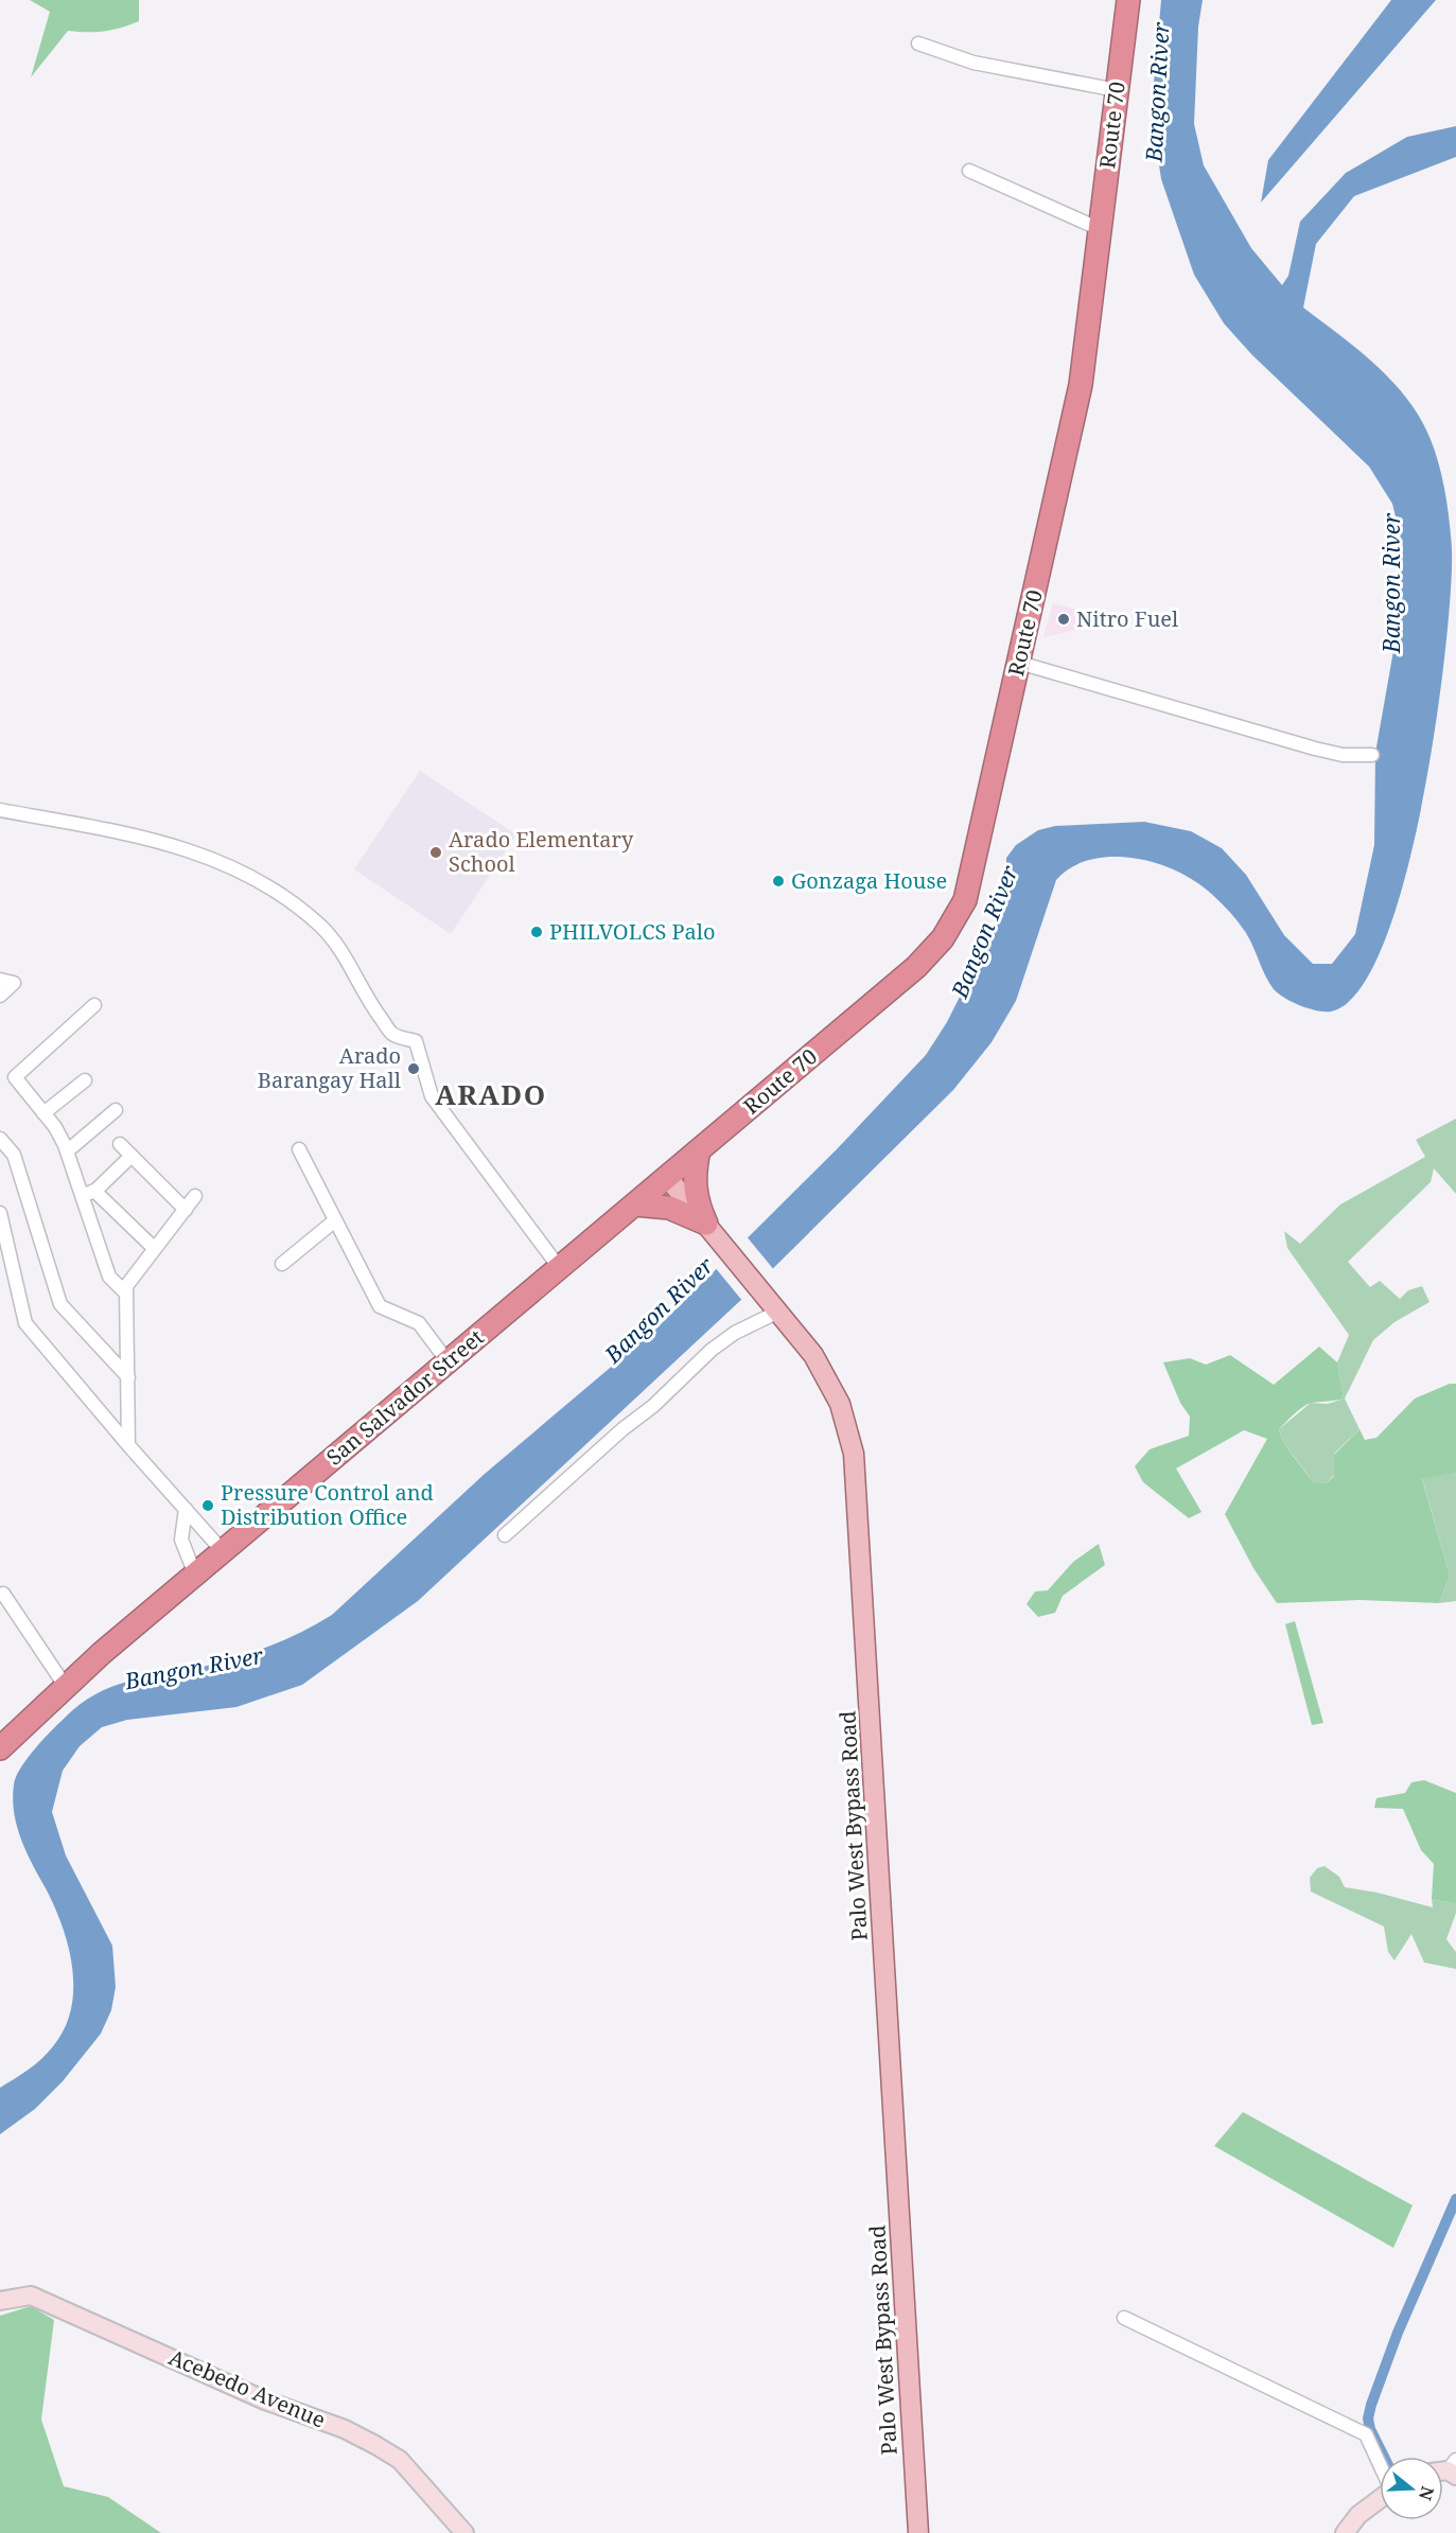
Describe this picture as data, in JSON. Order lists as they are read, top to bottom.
{
  "streets": {
    "highway": ["Route 70", "San Salvador Street"],
    "main road": ["Palo West Bypass Road"],
    "street": ["Acebedo Avenue"]
  },
  "crossings": [
    ["Route 70", "San Salvador Street"],
    ["San Salvador Street", "Palo West Bypass Road"]
  ],
  "districts": ["ARADO"],
  "water": ["Bangon River"],
  "places": [
    "Nitro Fuel",
    "Arado Elementary School",
    "Gonzaga House",
    "PHILVOLCS Palo",
    "Arado Barangay Hall",
    "Pressure Control and Distribution Office"
  ],
  "north": "right"
}
